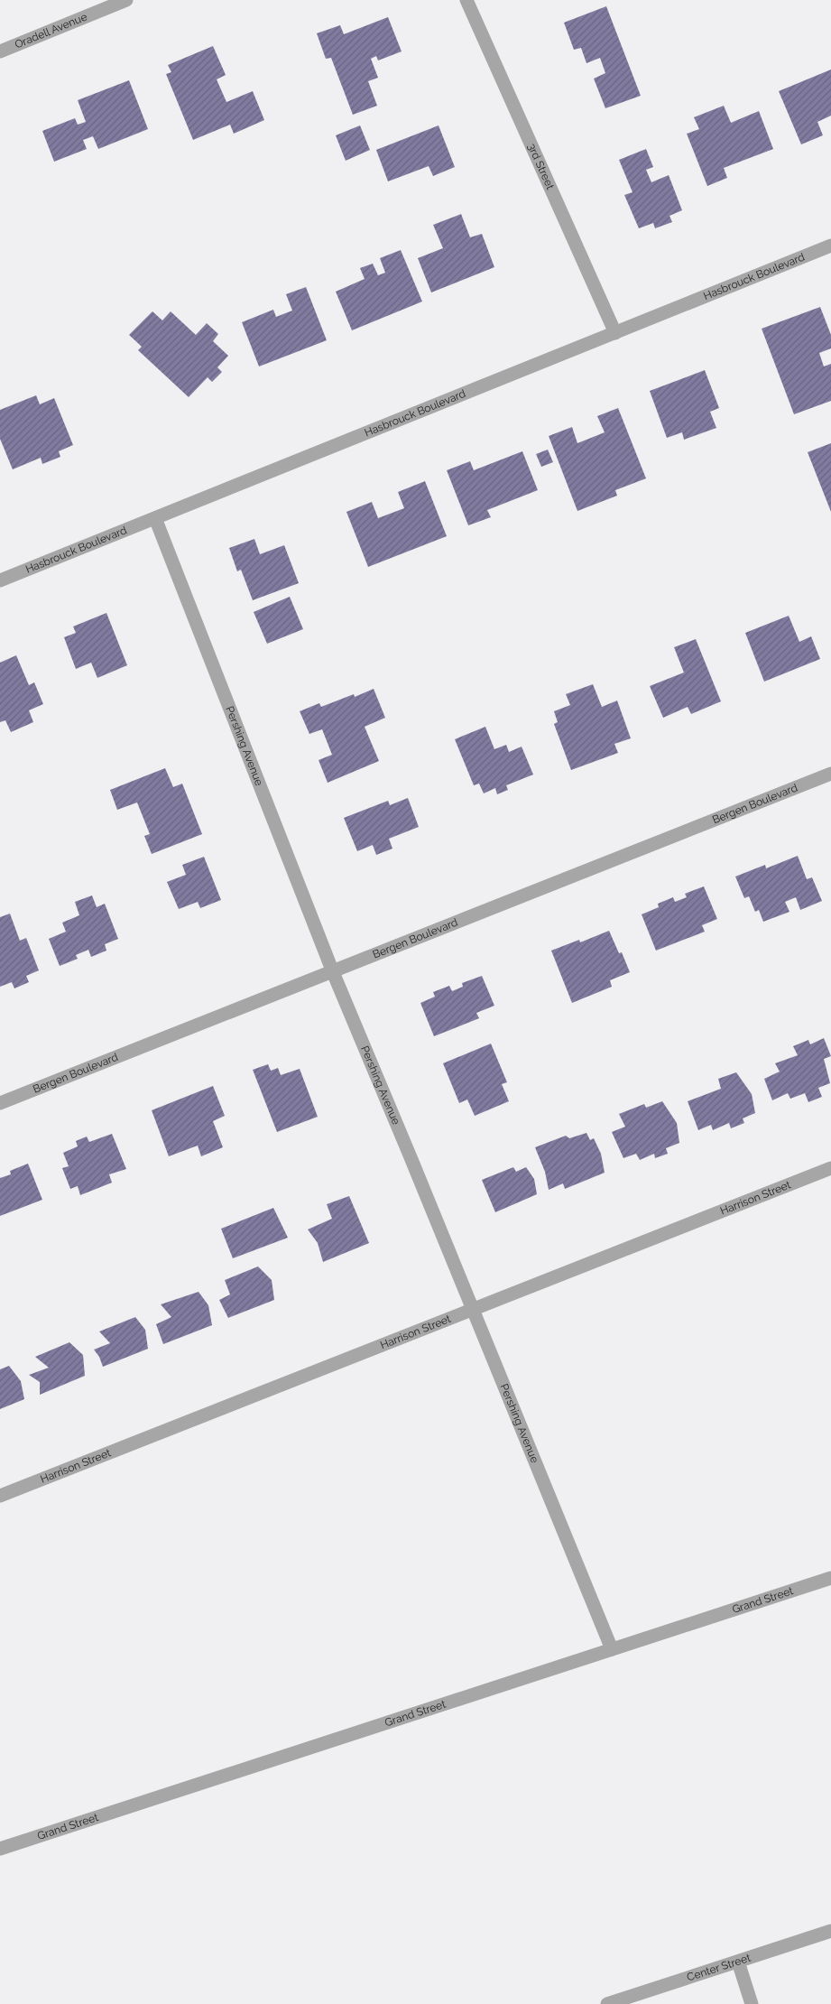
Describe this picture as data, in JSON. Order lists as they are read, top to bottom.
{
  "streets": {
    "street": [
      "Oradell Avenue",
      "3rd Street",
      "Hasbrouck Boulevard",
      "Pershing Avenue",
      "Bergen Boulevard",
      "Harrison Street",
      "Grand Street",
      "Center Street"
    ]
  },
  "crossings": [
    ["3rd Street", "Hasbrouck Boulevard"],
    ["Hasbrouck Boulevard", "Pershing Avenue"],
    ["Pershing Avenue", "Bergen Boulevard"],
    ["Pershing Avenue", "Harrison Street"],
    ["Pershing Avenue", "Grand Street"]
  ]
}
